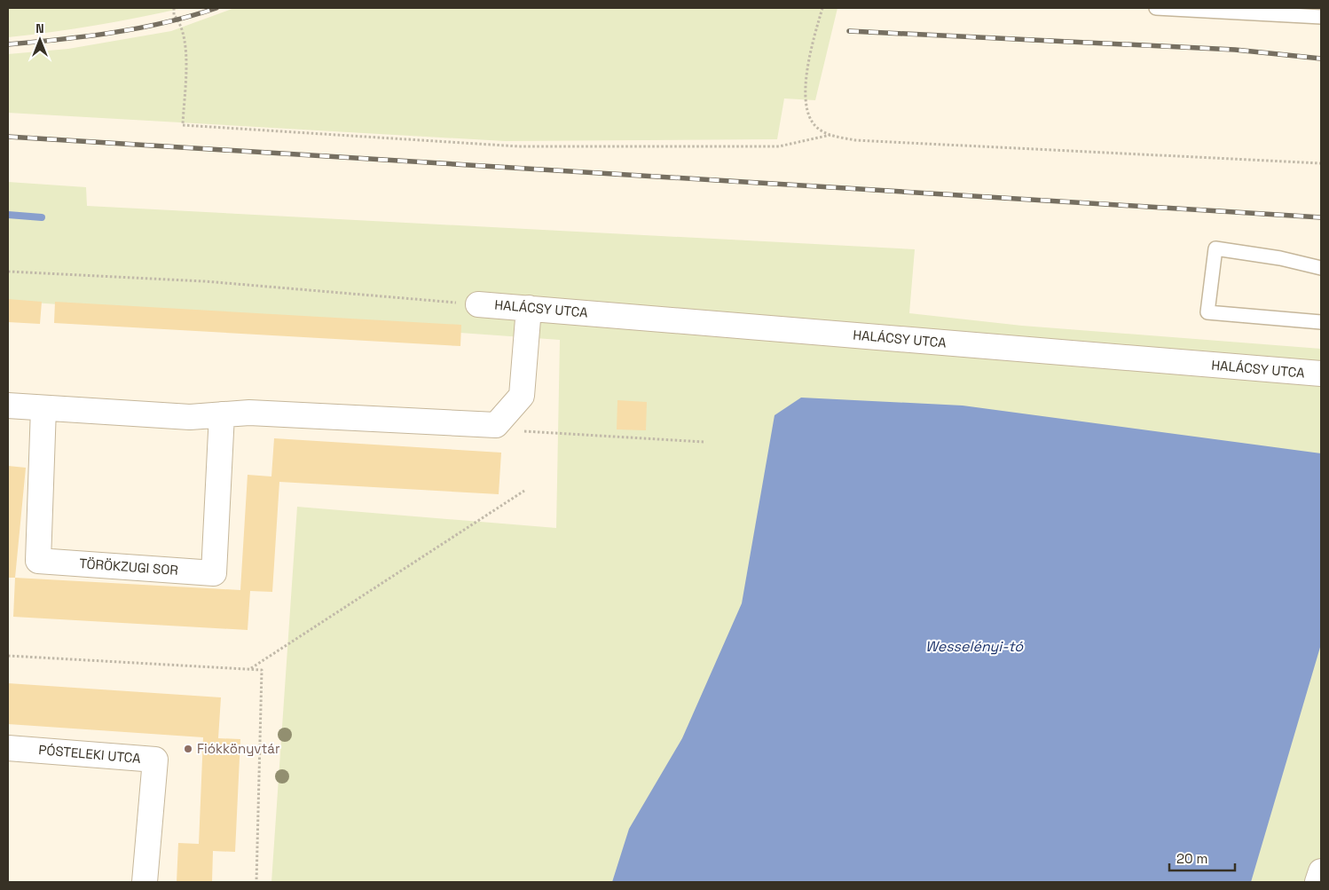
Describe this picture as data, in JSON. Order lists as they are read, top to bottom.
{
  "streets": {
    "street": ["HALÁCSY UTCA", "TÖRÖKZUGI SOR", "PÓSTELEKI UTCA"]
  },
  "water": ["Wesselényi-tó"],
  "places": ["Fiókkönyvtár"],
  "scale_bar": "20 m",
  "north": "top"
}
